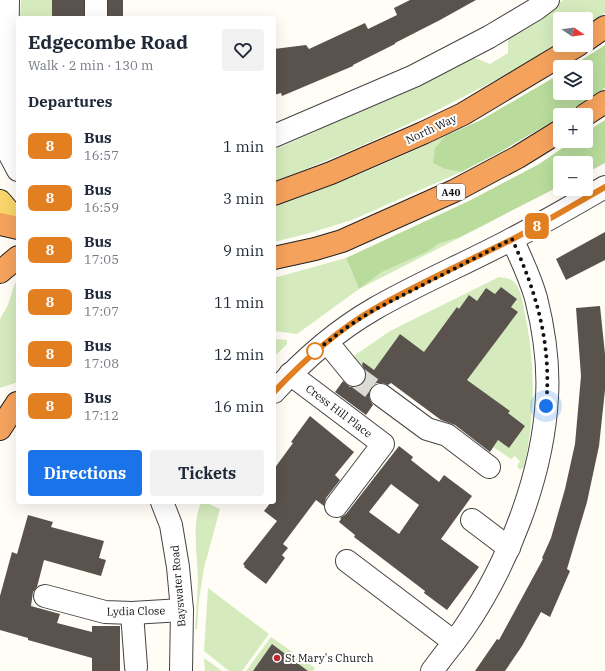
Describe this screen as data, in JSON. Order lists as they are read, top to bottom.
{
  "streets": {
    "highway": ["North Way", "A40"],
    "street": ["Cress Hill Place", "Bayswater Road", "Lydia Close"]
  },
  "crossings": [
    ["Bayswater Road", "Lydia Close"]
  ],
  "places": ["St Mary's Church"],
  "lines": ["bus line 8"],
  "north": "right",
  "page": {
    "on_map": "8",
    "map_buttons": ["+", "−"],
    "heading": [
      ["Edgecombe Road", "Walk · 2 min · 130 m"],
      "Departures"
    ],
    "list": [
      {
        "mark": "8",
        "name": "Bus",
        "note": "16:57",
        "value": "1 min"
      },
      {
        "mark": "8",
        "name": "Bus",
        "note": "16:59",
        "value": "3 min"
      },
      {
        "mark": "8",
        "name": "Bus",
        "note": "17:05",
        "value": "9 min"
      },
      {
        "mark": "8",
        "name": "Bus",
        "note": "17:07",
        "value": "11 min"
      },
      {
        "mark": "8",
        "name": "Bus",
        "note": "17:08",
        "value": "12 min"
      },
      {
        "mark": "8",
        "name": "Bus",
        "note": "17:12",
        "value": "16 min"
      }
    ],
    "buttons": ["Directions", "Tickets"]
  }
}
